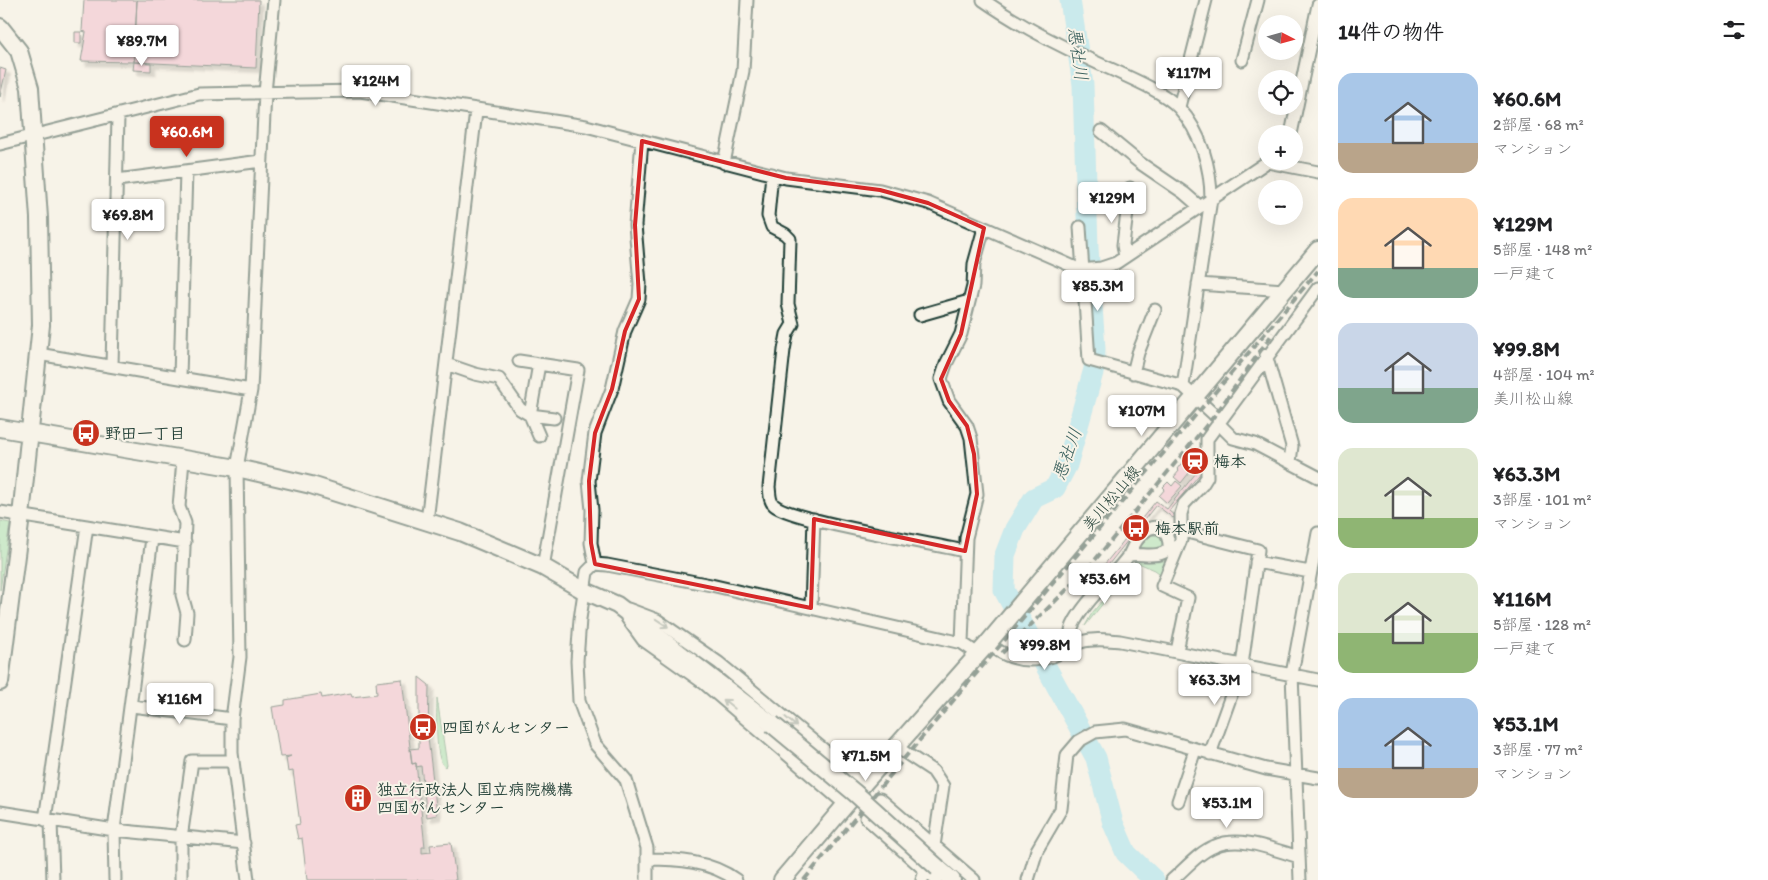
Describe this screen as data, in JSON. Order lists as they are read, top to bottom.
{
  "streets": {
    "street": ["美川松山線"]
  },
  "water": ["悪社川"],
  "places": {
    "bus stop": ["野田一丁目", "梅本駅前", "四国がんセンター"],
    "station": ["梅本"],
    "building": ["独立行政法人 国立病院機構 四国がんセンター"]
  },
  "north": "right",
  "page": {
    "heading": "14件の物件",
    "map_buttons": ["+", "−"],
    "price": [
      "¥89.7M",
      "¥117M",
      "¥124M",
      "¥60.6M",
      "¥129M",
      "¥69.8M",
      "¥85.3M",
      "¥107M",
      "¥53.6M",
      "¥99.8M",
      "¥63.3M",
      "¥116M",
      "¥71.5M",
      "¥53.1M"
    ],
    "list": [
      {
        "name": "¥60.6M",
        "note": "2部屋 · 68 m² · マンション"
      },
      {
        "name": "¥129M",
        "note": "5部屋 · 148 m² · 一戸建て"
      },
      {
        "name": "¥99.8M",
        "note": "4部屋 · 104 m² · 美川松山線"
      },
      {
        "name": "¥63.3M",
        "note": "3部屋 · 101 m² · マンション"
      },
      {
        "name": "¥116M",
        "note": "5部屋 · 128 m² · 一戸建て"
      },
      {
        "name": "¥53.1M",
        "note": "3部屋 · 77 m² · マンション"
      }
    ]
  }
}
